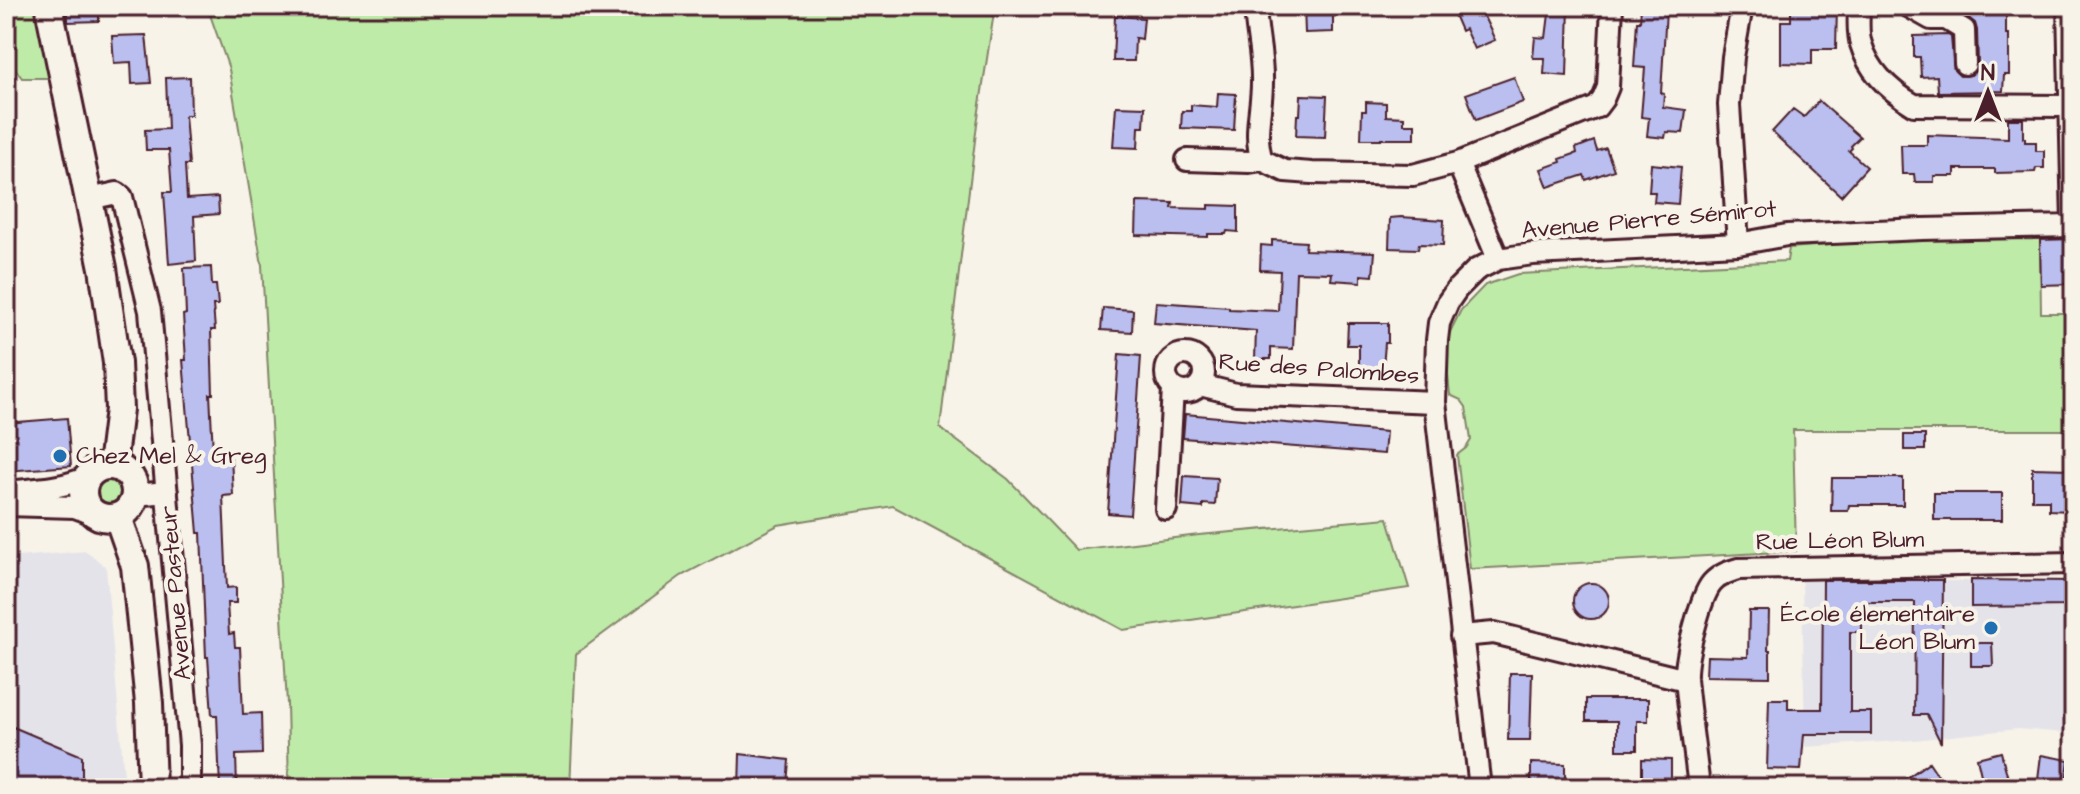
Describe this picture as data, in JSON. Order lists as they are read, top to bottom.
{
  "streets": {
    "main road": ["Avenue Pasteur"],
    "street": ["Avenue Pierre Sémirot", "Rue des Palombes", "Rue Léon Blum"]
  },
  "crossings": [
    ["Avenue Pierre Sémirot", "Rue des Palombes"]
  ],
  "places": ["Chez Mel & Greg", "École élementaire Léon Blum"],
  "north": "top"
}
